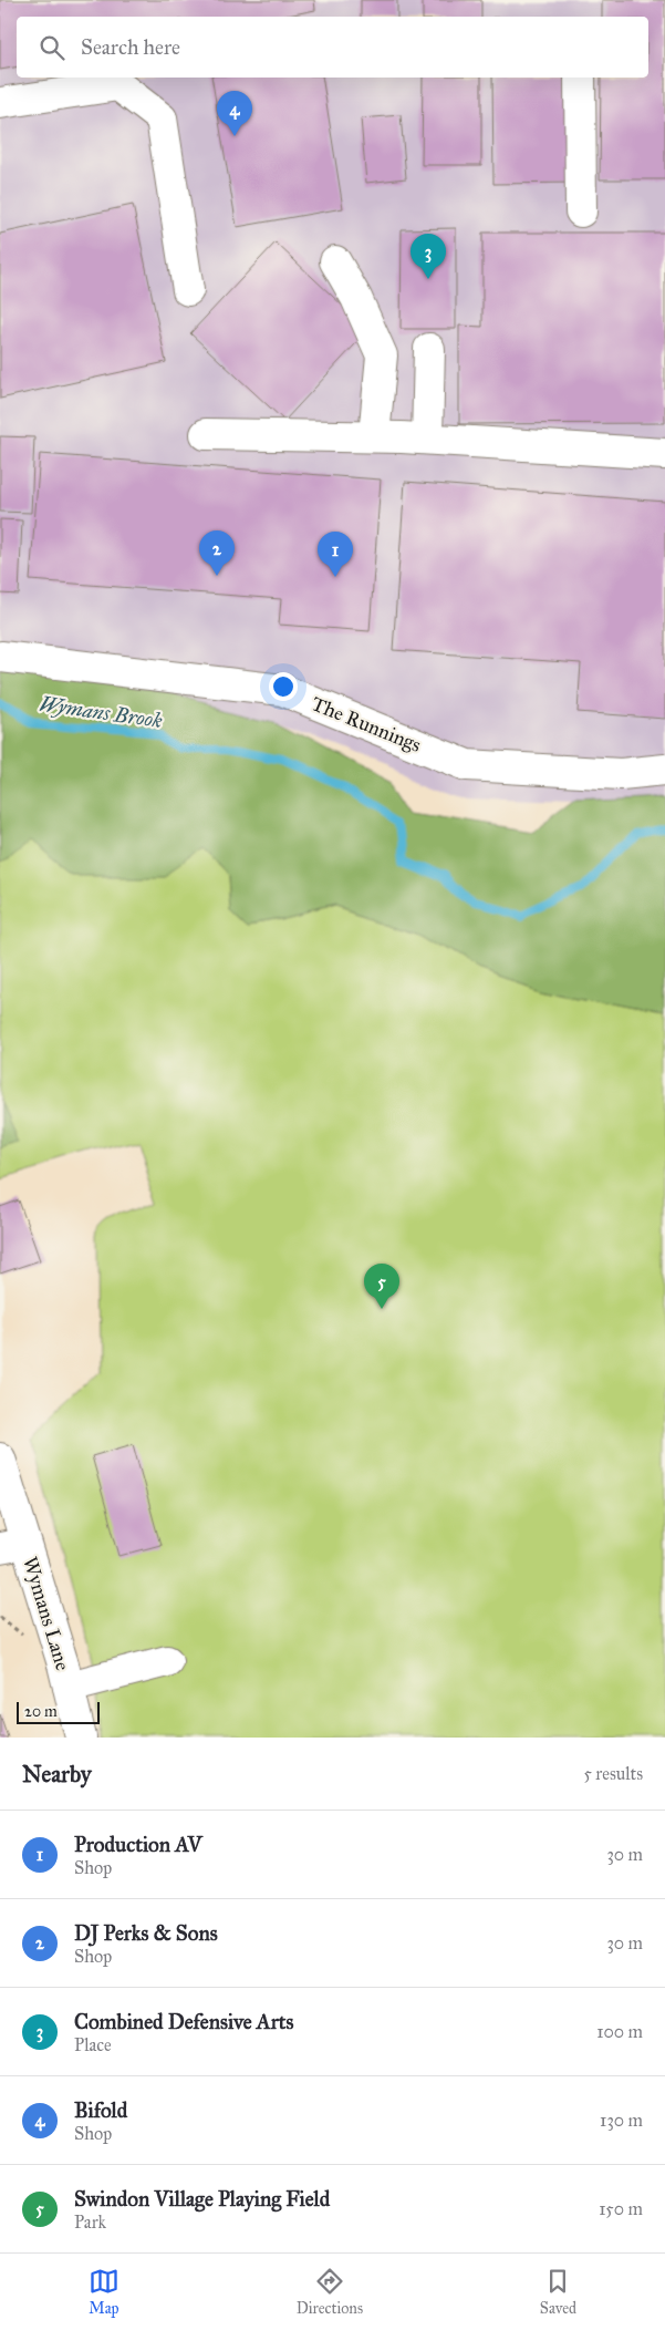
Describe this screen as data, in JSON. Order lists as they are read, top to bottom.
{
  "streets": {
    "street": ["The Runnings", "Wymans Lane"]
  },
  "water": ["Wymans Brook"],
  "scale_bar": "20 m",
  "page": {
    "search": "Search here",
    "pins": [
      "4",
      "3",
      "2",
      "1",
      "5"
    ],
    "scale": "20 m",
    "heading": ["Nearby", "5 results"],
    "list": [
      {
        "mark": "1",
        "name": "Production AV",
        "note": "Shop",
        "value": "30 m"
      },
      {
        "mark": "2",
        "name": "DJ Perks & Sons",
        "note": "Shop",
        "value": "30 m"
      },
      {
        "mark": "3",
        "name": "Combined Defensive Arts",
        "note": "Place",
        "value": "100 m"
      },
      {
        "mark": "4",
        "name": "Bifold",
        "note": "Shop",
        "value": "130 m"
      },
      {
        "mark": "5",
        "name": "Swindon Village Playing Field",
        "note": "Park",
        "value": "150 m"
      }
    ],
    "nav": ["Map", "Directions", "Saved"]
  }
}
